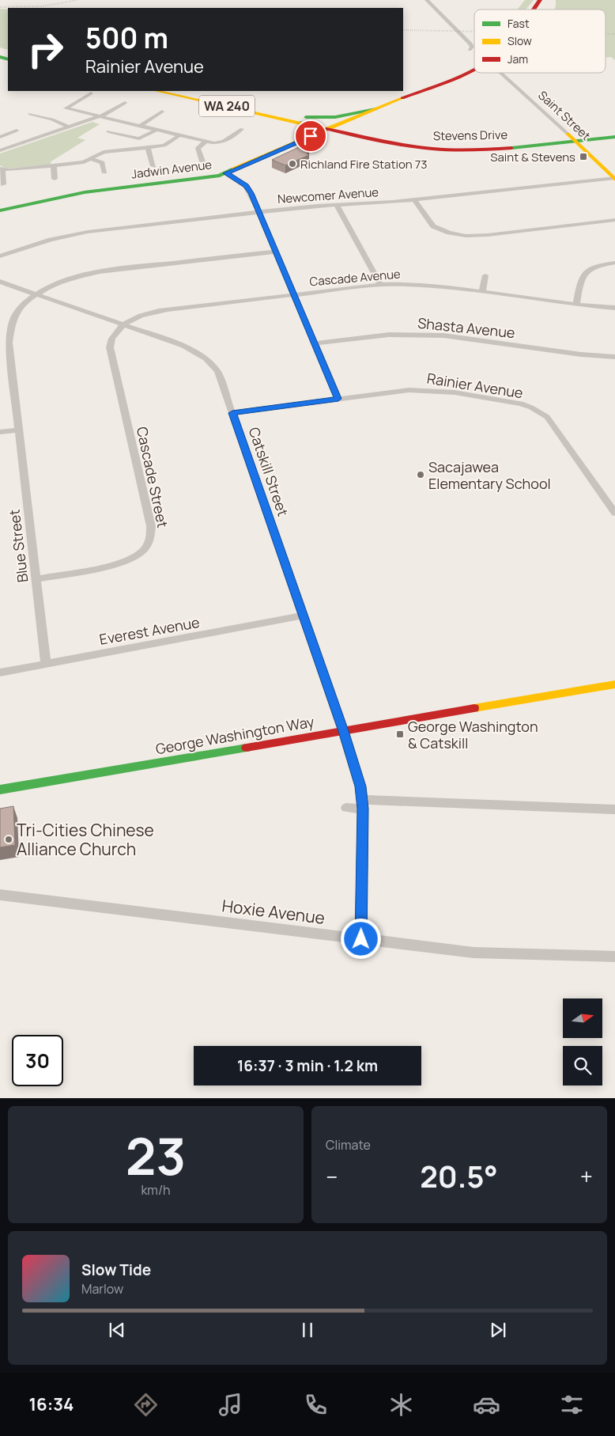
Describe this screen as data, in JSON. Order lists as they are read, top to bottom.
{
  "streets": {
    "main road": [
      "WA 240",
      "Saint Street",
      "Stevens Drive",
      "Jadwin Avenue",
      "George Washington Way"
    ],
    "street": [
      "Newcomer Avenue",
      "Cascade Avenue",
      "Shasta Avenue",
      "Rainier Avenue",
      "Catskill Street",
      "Cascade Street",
      "Blue Street",
      "Everest Avenue",
      "Hoxie Avenue"
    ]
  },
  "crossings": [
    ["WA 240", "Stevens Drive"],
    ["WA 240", "Jadwin Avenue"],
    ["Saint Street", "Stevens Drive"],
    ["Saint Street", "Newcomer Avenue"],
    ["Stevens Drive", "Jadwin Avenue"],
    ["Cascade Avenue", "Catskill Street"],
    ["Cascade Avenue", "Cascade Street"],
    ["Rainier Avenue", "Catskill Street"],
    ["Catskill Street", "Cascade Street"],
    ["Catskill Street", "Blue Street"],
    ["Catskill Street", "Everest Avenue"],
    ["Catskill Street", "George Washington Way"],
    ["Catskill Street", "Hoxie Avenue"],
    ["Cascade Street", "Blue Street"],
    ["Blue Street", "Everest Avenue"]
  ],
  "places": {
    "transit": ["Saint & Stevens", "George Washington & Catskill"],
    "other": ["Richland Fire Station 73", "Sacajawea Elementary School", "Tri-Cities Chinese Alliance Church"]
  },
  "legend": ["Fast", "Slow", "Jam"],
  "north": "right",
  "page": {
    "turn": ["500 m", "Rainier Avenue"],
    "limit": "30",
    "trip": "16:37 · 3 min · 1.2 km",
    "tile": [
      ["23", "km/h"],
      "Climate"
    ],
    "heat": ["−", "20.5°", "+"],
    "song": ["Slow Tide", "Marlow"],
    "tabs": "16:34"
  }
}
